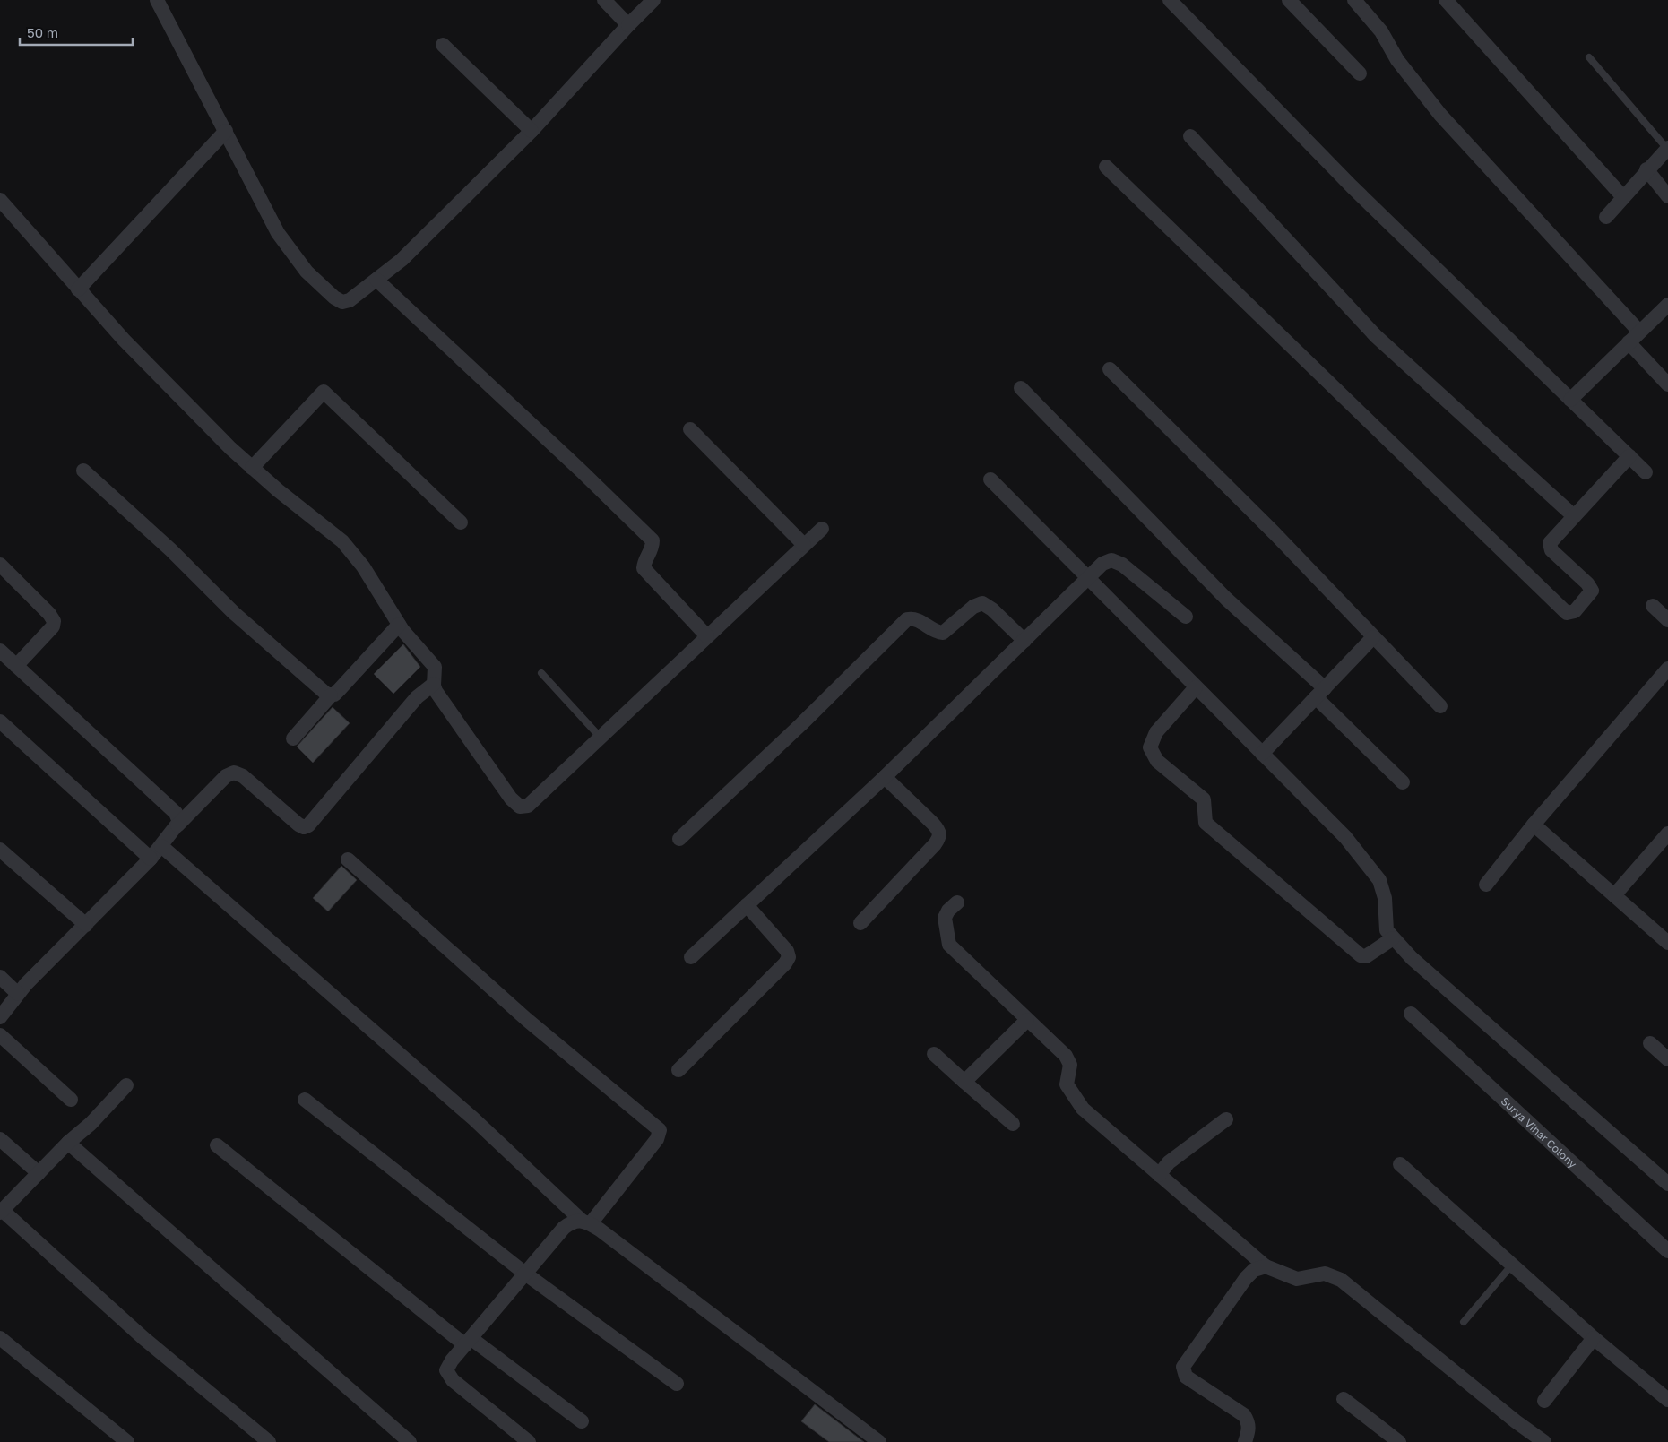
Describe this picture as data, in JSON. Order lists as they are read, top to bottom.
{
  "streets": {
    "street": ["Surya Vihar Colony"]
  },
  "scale_bar": "50 m"
}
